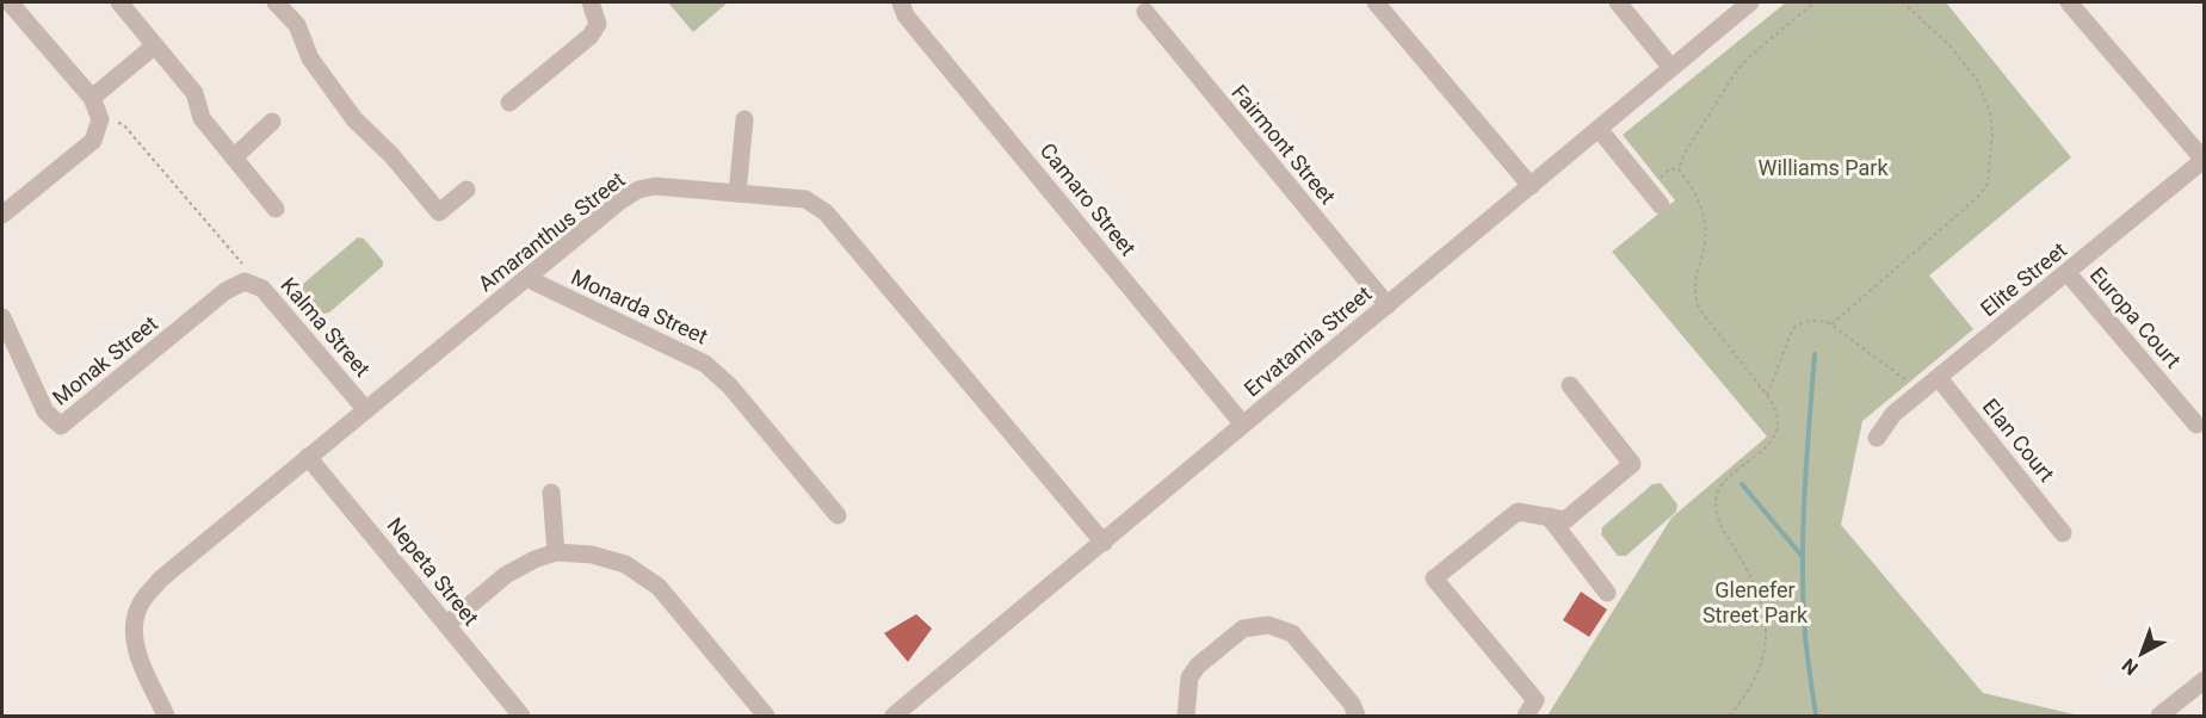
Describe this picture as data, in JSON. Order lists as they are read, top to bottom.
{
  "streets": {
    "street": [
      "Fairmont Street",
      "Camaro Street",
      "Amaranthus Street",
      "Elite Street",
      "Monarda Street",
      "Europa Court",
      "Kalma Street",
      "Ervatamia Street",
      "Monak Street",
      "Elan Court",
      "Nepeta Street"
    ]
  },
  "crossings": [
    ["Fairmont Street", "Ervatamia Street"],
    ["Camaro Street", "Ervatamia Street"],
    ["Amaranthus Street", "Monarda Street"],
    ["Amaranthus Street", "Kalma Street"],
    ["Amaranthus Street", "Ervatamia Street"],
    ["Amaranthus Street", "Nepeta Street"],
    ["Elite Street", "Europa Court"],
    ["Elite Street", "Elan Court"],
    ["Kalma Street", "Monak Street"]
  ],
  "parks": ["Williams Park", "Glenefer Street Park"],
  "north": "bottom left"
}
